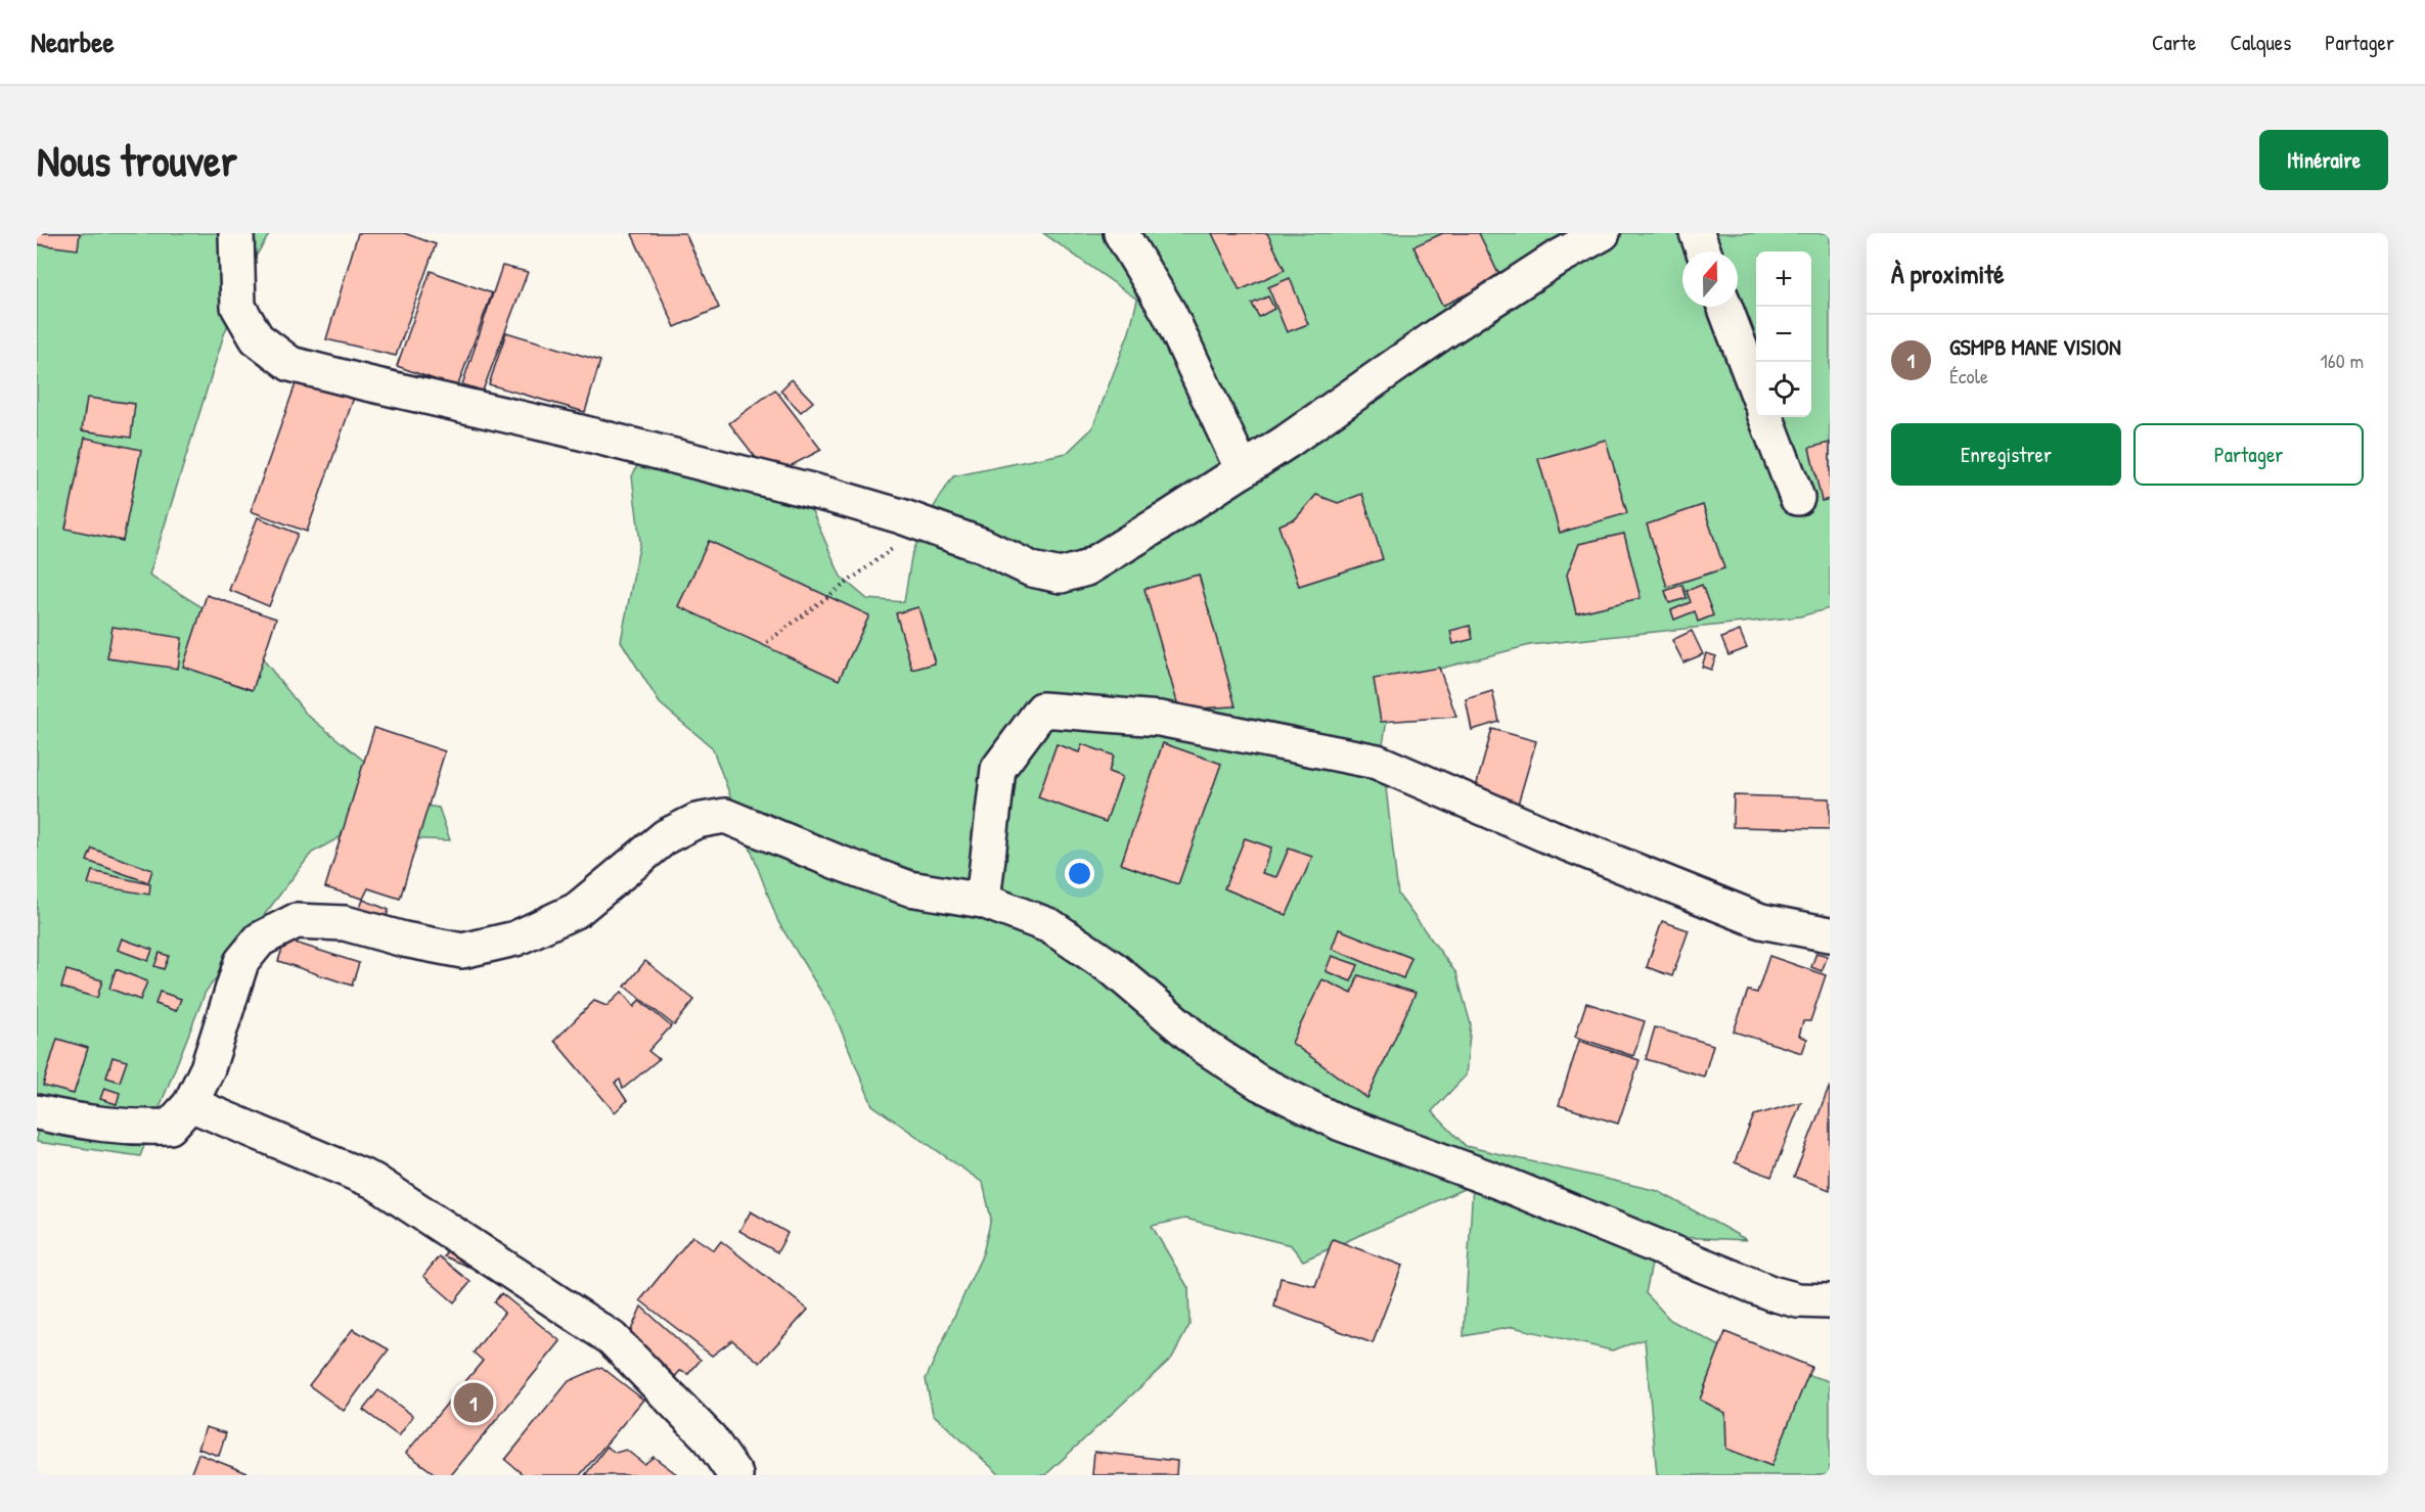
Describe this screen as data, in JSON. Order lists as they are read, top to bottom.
{
  "north": "top",
  "page": {
    "header": "Nearbee",
    "nav": ["Carte", "Calques", "Partager"],
    "buttons": [
      "Itinéraire",
      ["Enregistrer", "Partager"]
    ],
    "title": "Nous trouver",
    "heading": "À proximité",
    "map_buttons": ["+", "−"],
    "list": [
      {
        "mark": "1",
        "name": "GSMPB MANE VISION",
        "note": "École",
        "value": "160 m"
      }
    ],
    "pins": "1"
  }
}
